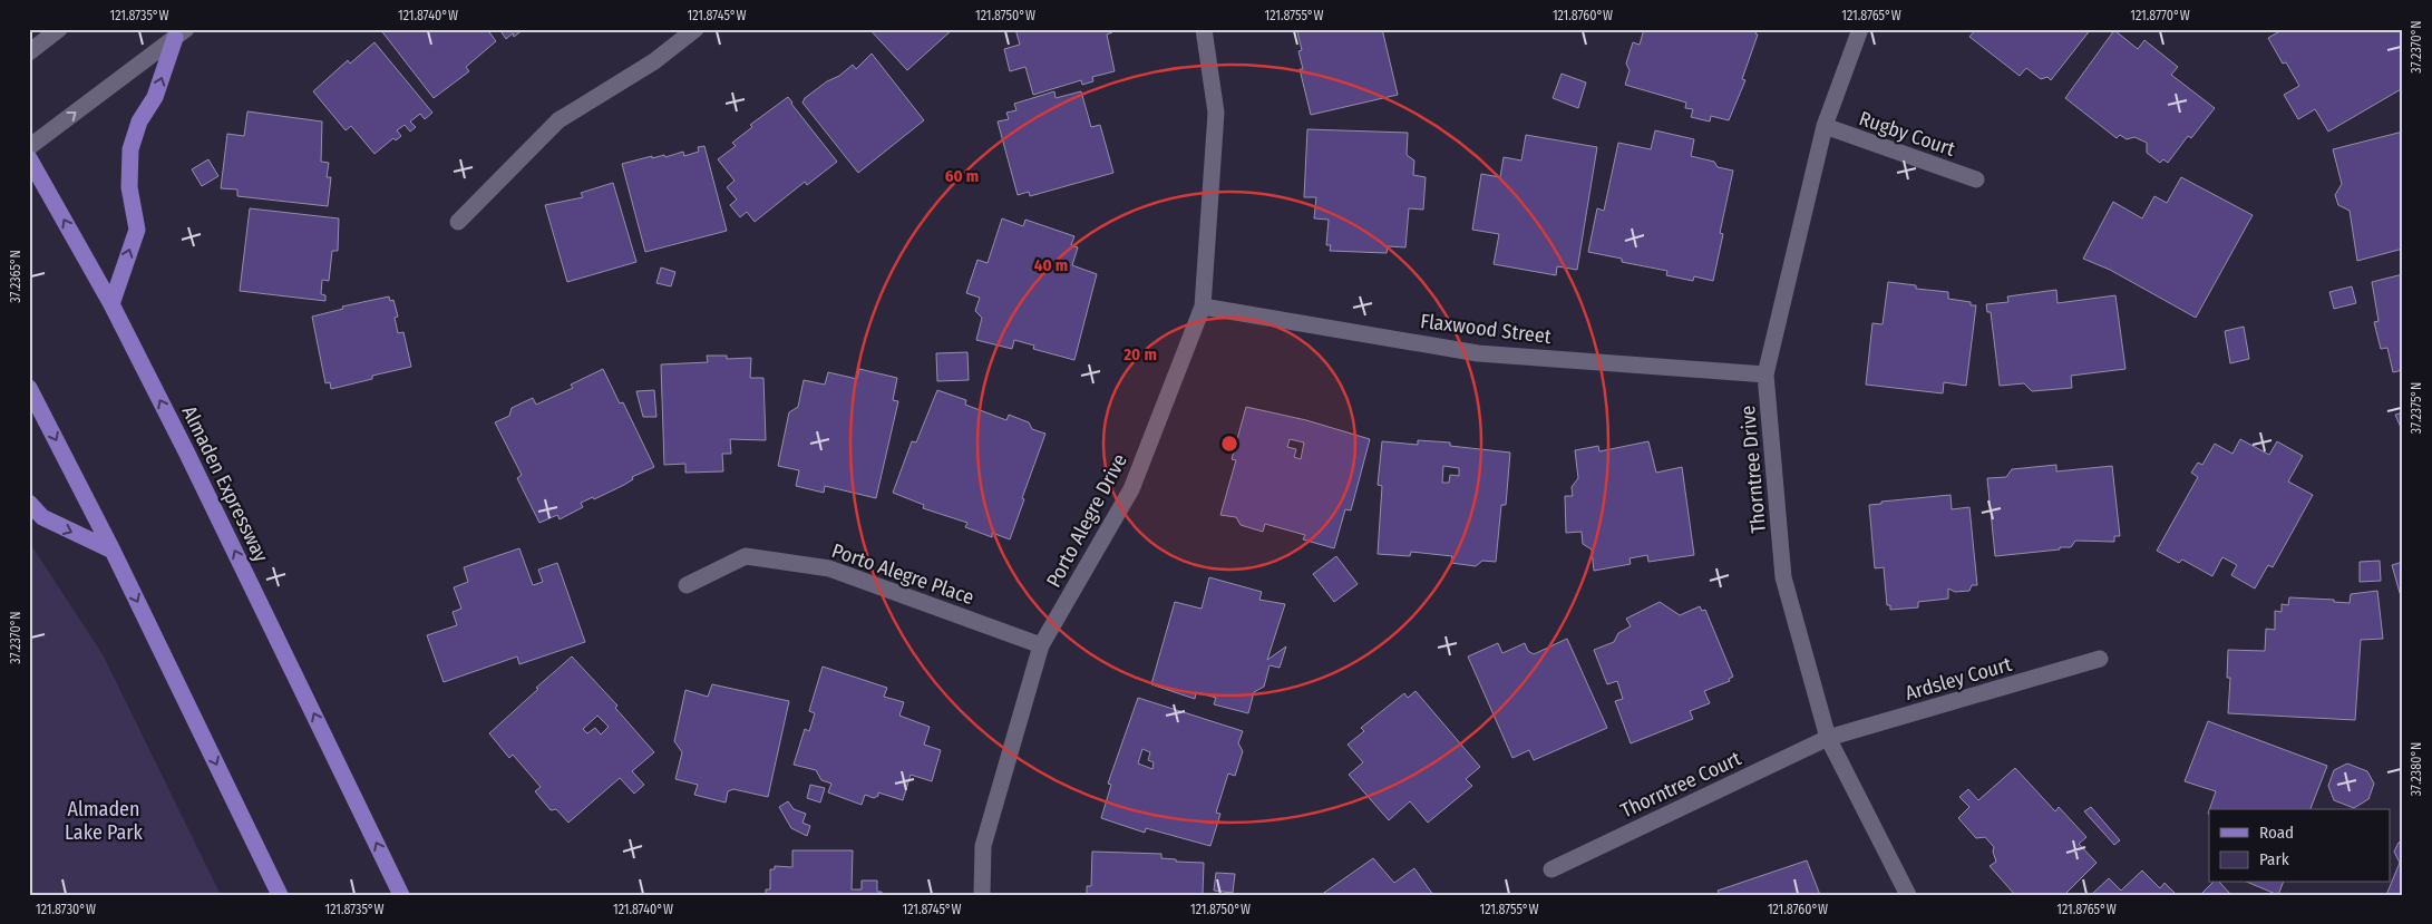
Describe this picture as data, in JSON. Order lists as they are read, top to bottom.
{
  "streets": {
    "main road": ["Almaden Expressway"],
    "street": [
      "Rugby Court",
      "Flaxwood Street",
      "Thorntree Drive",
      "Porto Alegre Drive",
      "Porto Alegre Place",
      "Ardsley Court",
      "Thorntree Court"
    ]
  },
  "crossings": [
    ["Rugby Court", "Thorntree Drive"],
    ["Flaxwood Street", "Thorntree Drive"],
    ["Flaxwood Street", "Porto Alegre Drive"],
    ["Thorntree Drive", "Ardsley Court"],
    ["Thorntree Drive", "Thorntree Court"],
    ["Porto Alegre Drive", "Porto Alegre Place"],
    ["Ardsley Court", "Thorntree Court"]
  ],
  "parks": ["Almaden Lake Park"],
  "legend": ["Road", "Park"],
  "coordinates": [
    "121.8735°W",
    "121.8740°W",
    "121.8745°W",
    "121.8750°W",
    "121.8755°W",
    "121.8760°W",
    "121.8765°W",
    "121.8770°W",
    "37.2370°N",
    "37.2365°N",
    "37.2375°N",
    "37.2380°N",
    "121.8730°W"
  ],
  "rings": ["60 m", "40 m", "20 m"]
}
